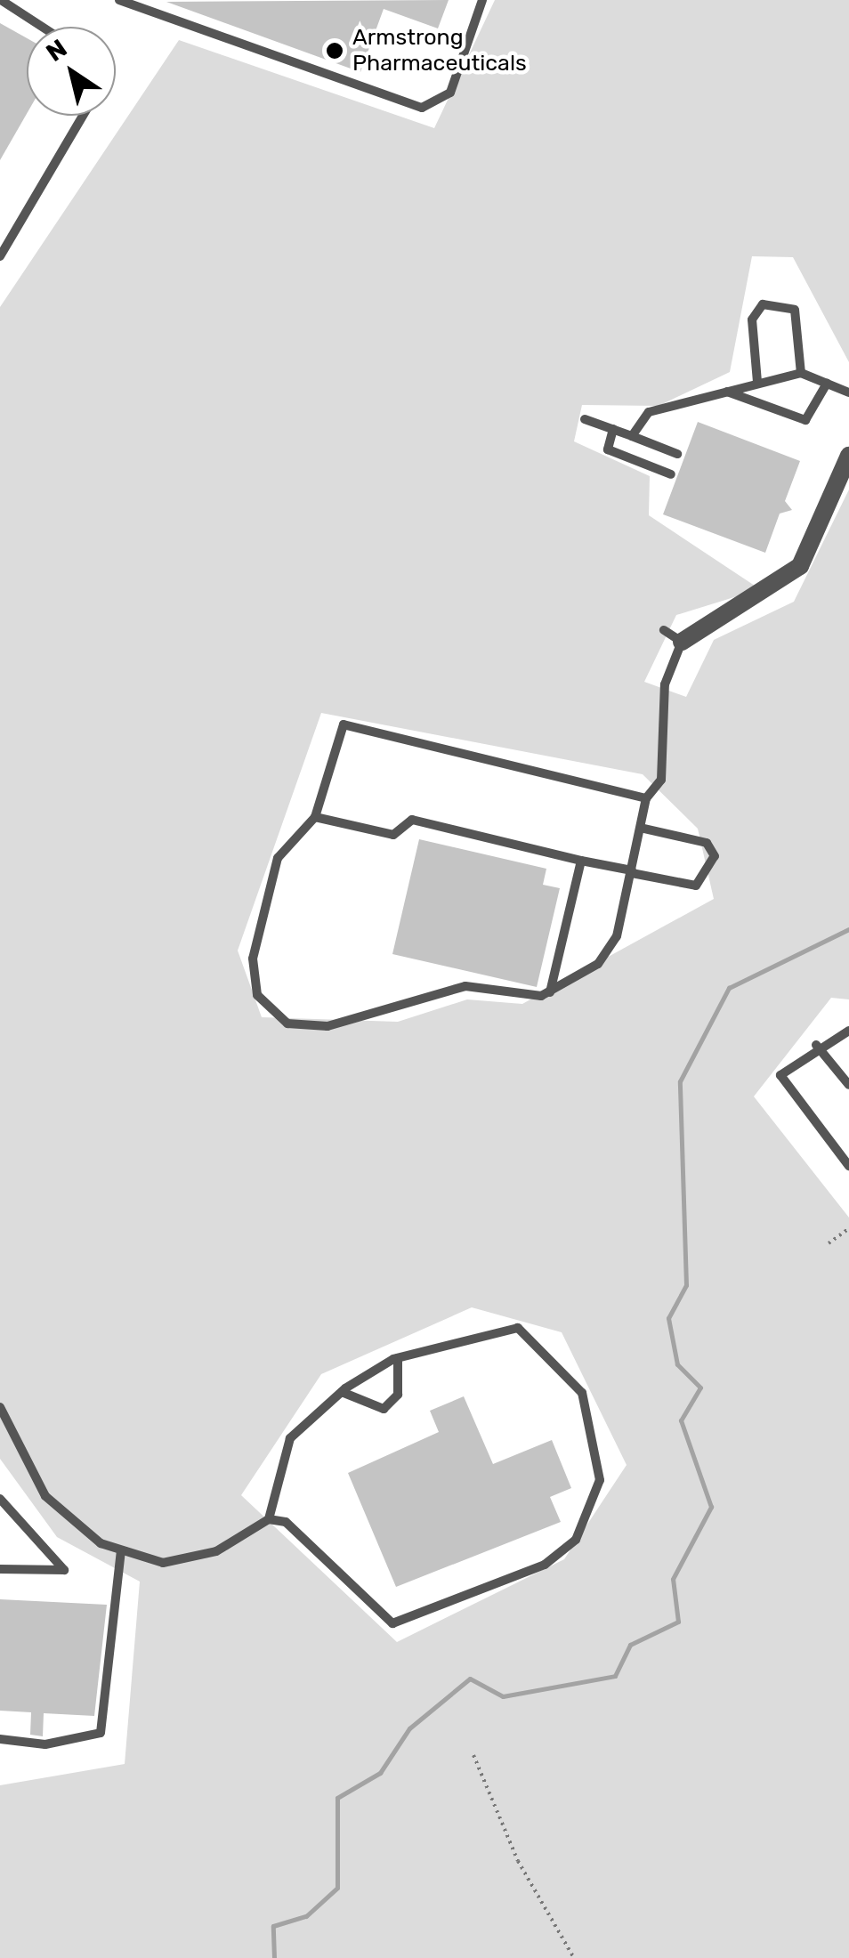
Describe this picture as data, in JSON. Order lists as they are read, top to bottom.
{
  "places": ["Armstrong Pharmaceuticals"],
  "north": "top left"
}
